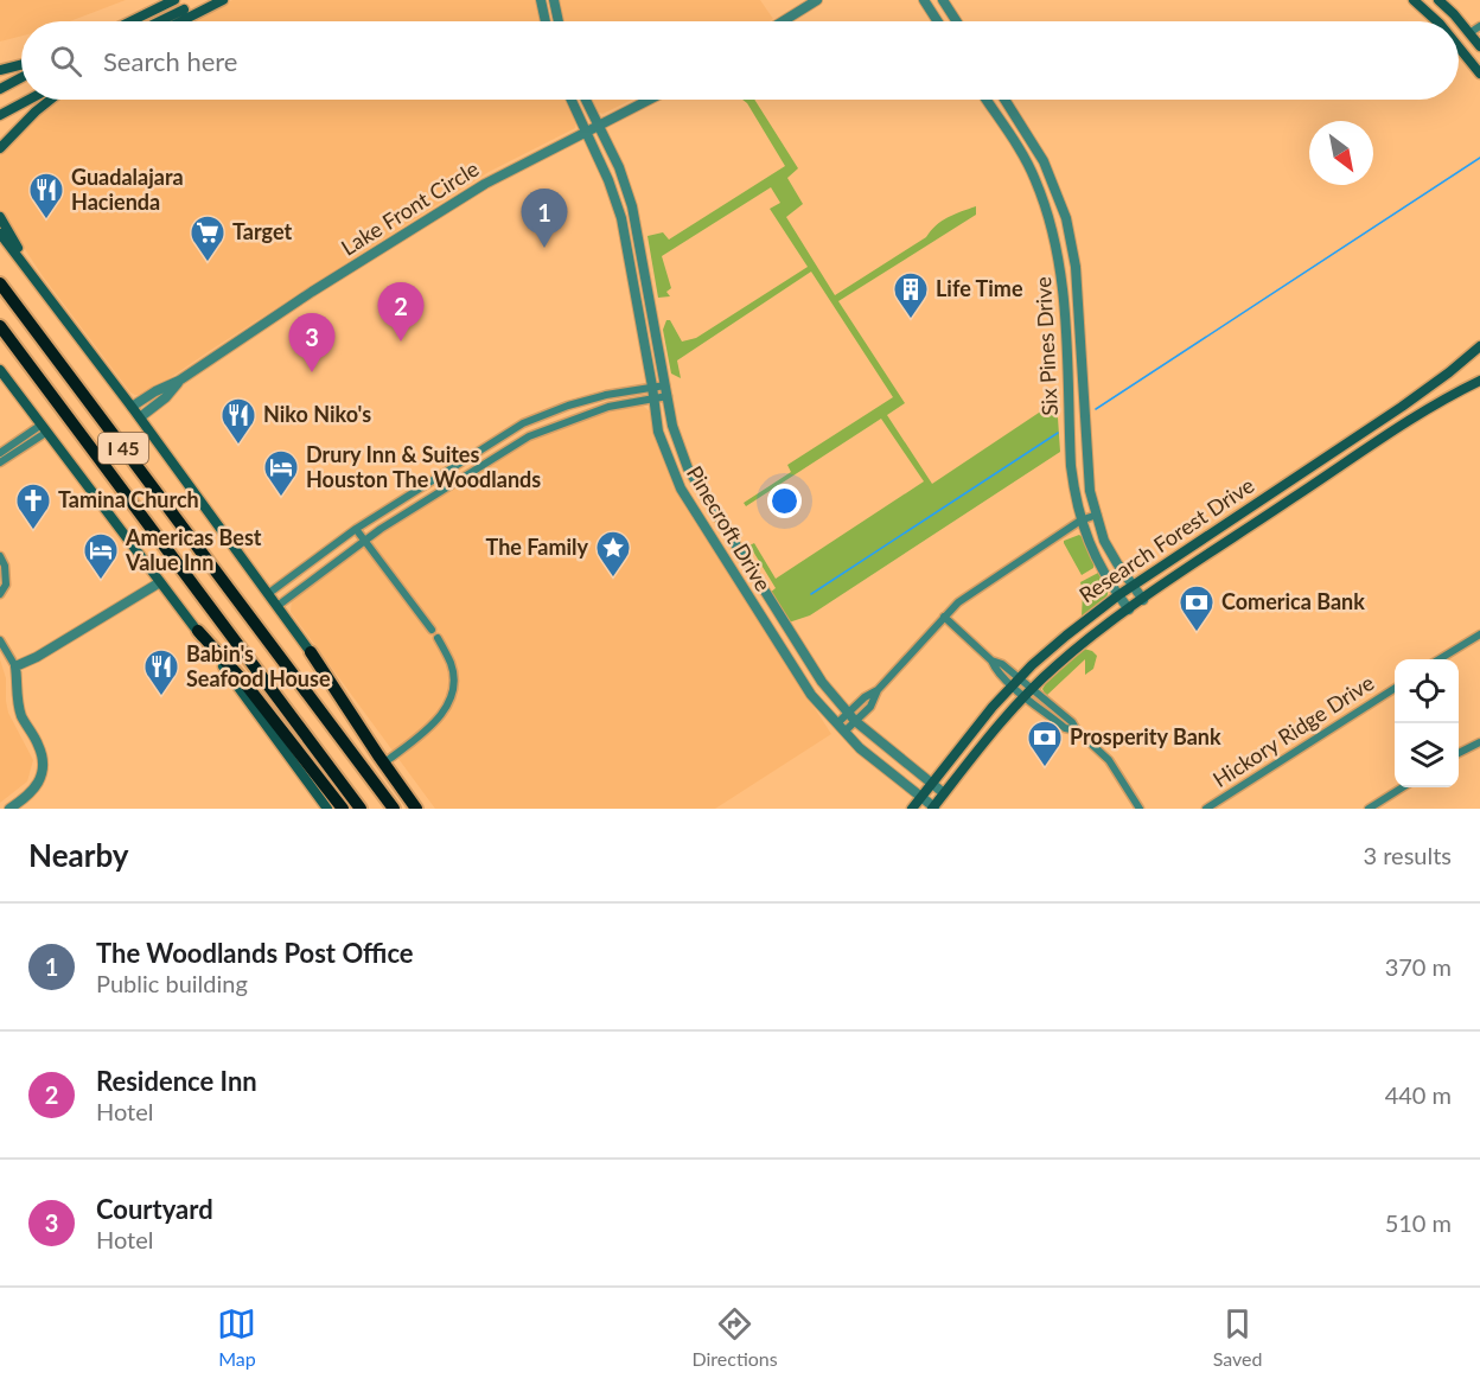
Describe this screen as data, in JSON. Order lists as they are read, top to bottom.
{
  "streets": {
    "highway": ["I 45"],
    "main road": ["Research Forest Drive"],
    "street": [
      "Lake Front Circle",
      "Six Pines Drive",
      "Pinecroft Drive",
      "Hickory Ridge Drive"
    ]
  },
  "crossings": [
    ["Lake Front Circle", "Pinecroft Drive"],
    ["Six Pines Drive", "Research Forest Drive"],
    ["Pinecroft Drive", "Research Forest Drive"]
  ],
  "places": {
    "restaurant": ["Guadalajara Hacienda", "Niko Niko's", "Babin's Seafood House"],
    "supermarket": ["Target"],
    "building": ["Life Time"],
    "hotel": ["Drury Inn & Suites Houston The Woodlands", "Americas Best Value Inn"],
    "church": ["Tamina Church"],
    "place": ["The Family"],
    "bank": ["Comerica Bank", "Prosperity Bank"]
  },
  "north": "bottom right",
  "page": {
    "search": "Search here",
    "pins": ["1", "2", "3"],
    "heading": ["Nearby", "3 results"],
    "list": [
      {
        "mark": "1",
        "name": "The Woodlands Post Office",
        "note": "Public building",
        "value": "370 m"
      },
      {
        "mark": "2",
        "name": "Residence Inn",
        "note": "Hotel",
        "value": "440 m"
      },
      {
        "mark": "3",
        "name": "Courtyard",
        "note": "Hotel",
        "value": "510 m"
      }
    ],
    "nav": ["Map", "Directions", "Saved"]
  }
}
